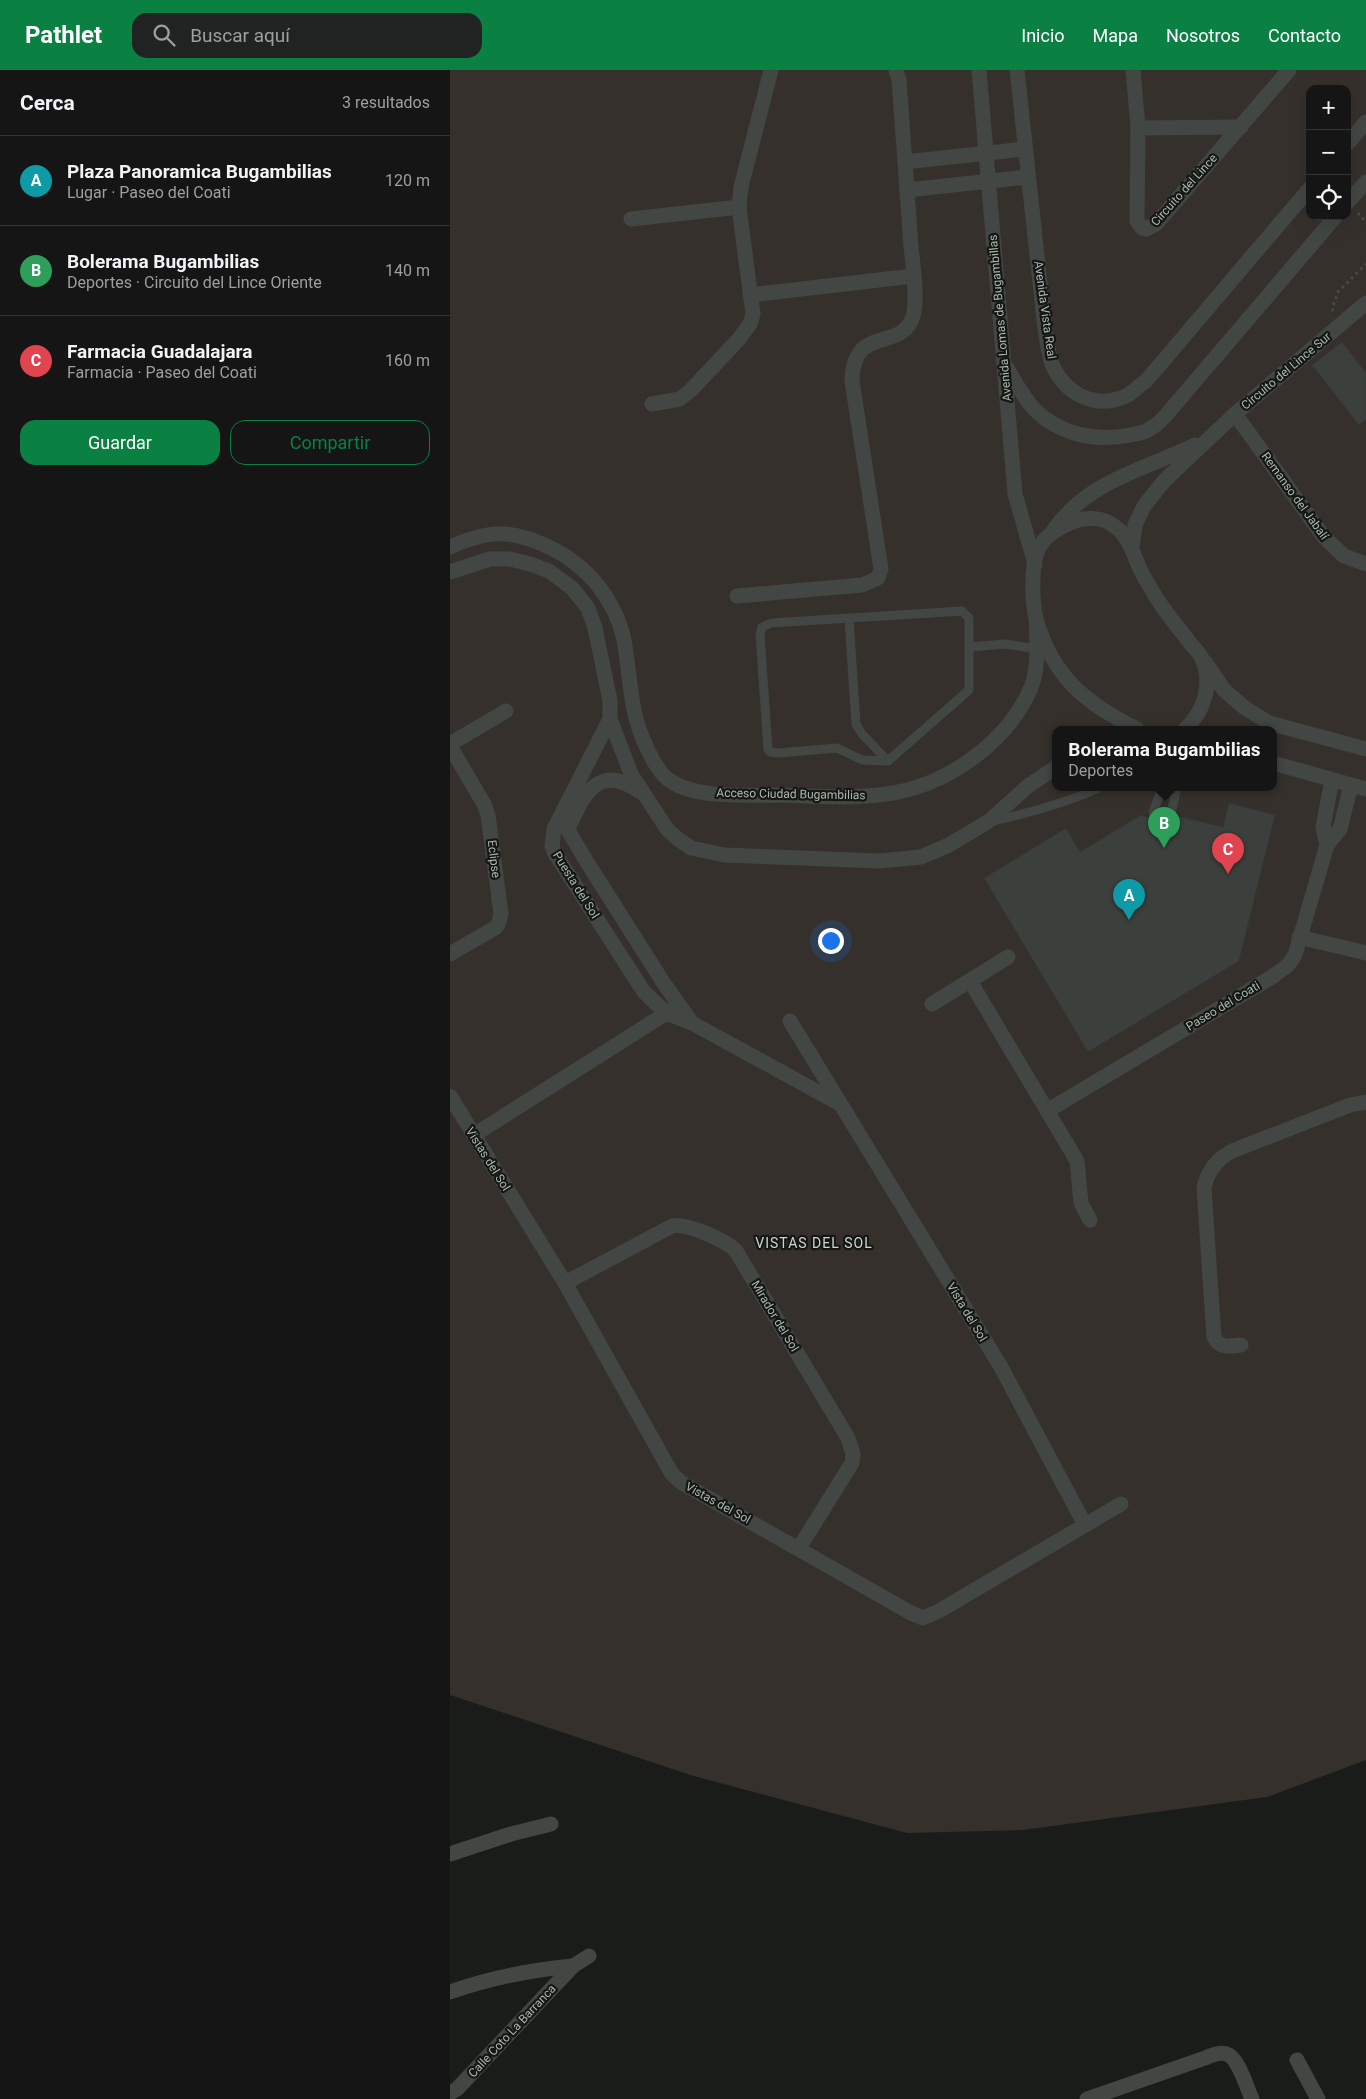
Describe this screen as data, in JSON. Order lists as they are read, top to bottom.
{
  "streets": {
    "street": [
      "Circuito del Lince",
      "Avenida Vista Real",
      "Avenida Lomas de Bugambillas",
      "Circuito del Lince Sur",
      "Remanso del Jabalí",
      "Acceso Ciudad Bugambilias",
      "Eclipse",
      "Puesta del Sol",
      "Paseo del Coati",
      "Vistas del Sol",
      "Vista del Sol",
      "Mirador del Sol",
      "Calle Coto La Barranca"
    ]
  },
  "crossings": [
    ["Avenida Lomas de Bugambillas", "Circuito del Lince Sur"],
    ["Circuito del Lince Sur", "Remanso del Jabalí"],
    ["Vistas del Sol", "Vista del Sol"],
    ["Vistas del Sol", "Mirador del Sol"]
  ],
  "districts": ["VISTAS DEL SOL"],
  "page": {
    "header": "Pathlet",
    "search": "Buscar aquí",
    "nav": [
      "Inicio",
      "Mapa",
      "Nosotros",
      "Contacto"
    ],
    "heading": ["Cerca", "3 resultados"],
    "map_buttons": ["+", "−"],
    "list": [
      {
        "mark": "A",
        "name": "Plaza Panoramica Bugambilias",
        "note": "Lugar · Paseo del Coati",
        "value": "120 m"
      },
      {
        "mark": "B",
        "name": "Bolerama Bugambilias",
        "note": "Deportes · Circuito del Lince Oriente",
        "value": "140 m"
      },
      {
        "mark": "C",
        "name": "Farmacia Guadalajara",
        "note": "Farmacia · Paseo del Coati",
        "value": "160 m"
      }
    ],
    "buttons": ["Guardar", "Compartir"],
    "popup": ["Bolerama Bugambilias", "Deportes"],
    "pins": ["B", "C", "A"]
  }
}
